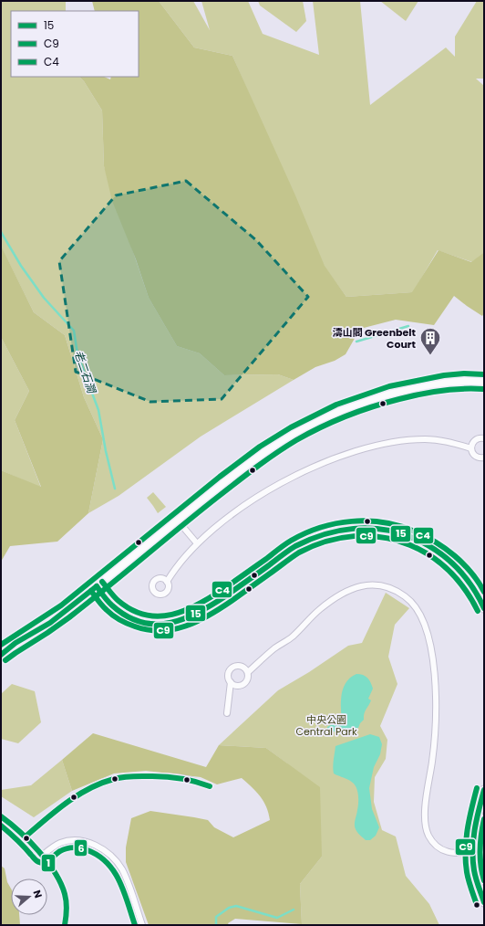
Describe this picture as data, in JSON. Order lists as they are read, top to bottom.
{
  "water": ["老二石澗"],
  "parks": ["中央公園 Central Park"],
  "places": {
    "building": ["濤山閣 Greenbelt Court"]
  },
  "lines": [
    "transit line C4",
    "transit line C9",
    "transit line 15",
    "transit line 1",
    "transit line 6"
  ],
  "legend": ["15", "C9", "C4"],
  "north": "right"
}
